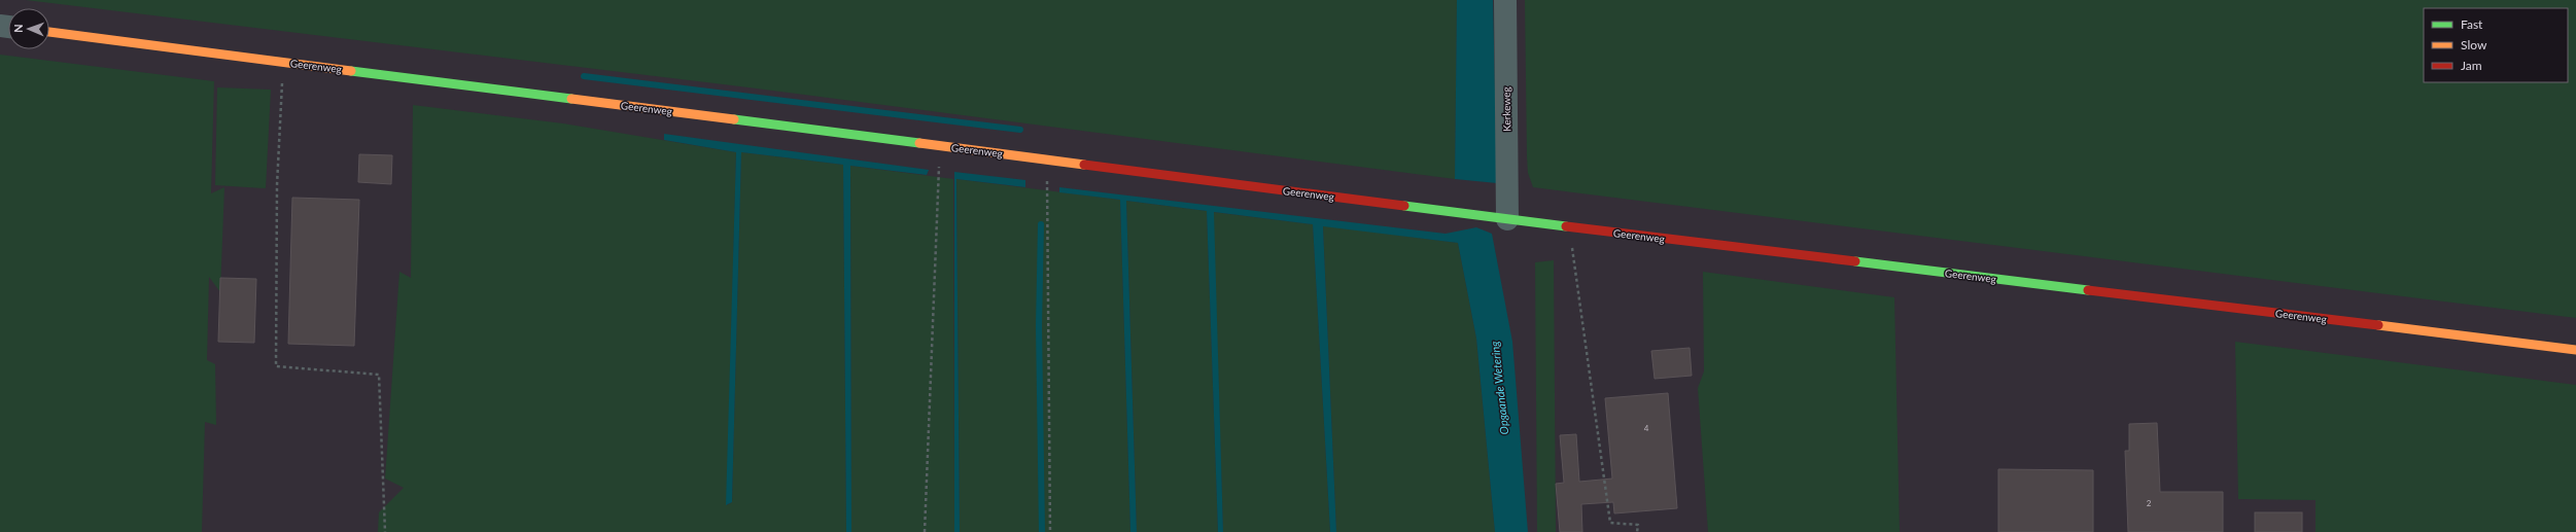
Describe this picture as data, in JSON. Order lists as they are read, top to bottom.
{
  "streets": {
    "street": ["Geerenweg", "Kerkeweg"]
  },
  "crossings": [
    ["Geerenweg", "Kerkeweg"]
  ],
  "water": ["Opgaande Wetering"],
  "house_numbers": ["4", "2"],
  "legend": ["Fast", "Slow", "Jam"],
  "north": "left"
}
